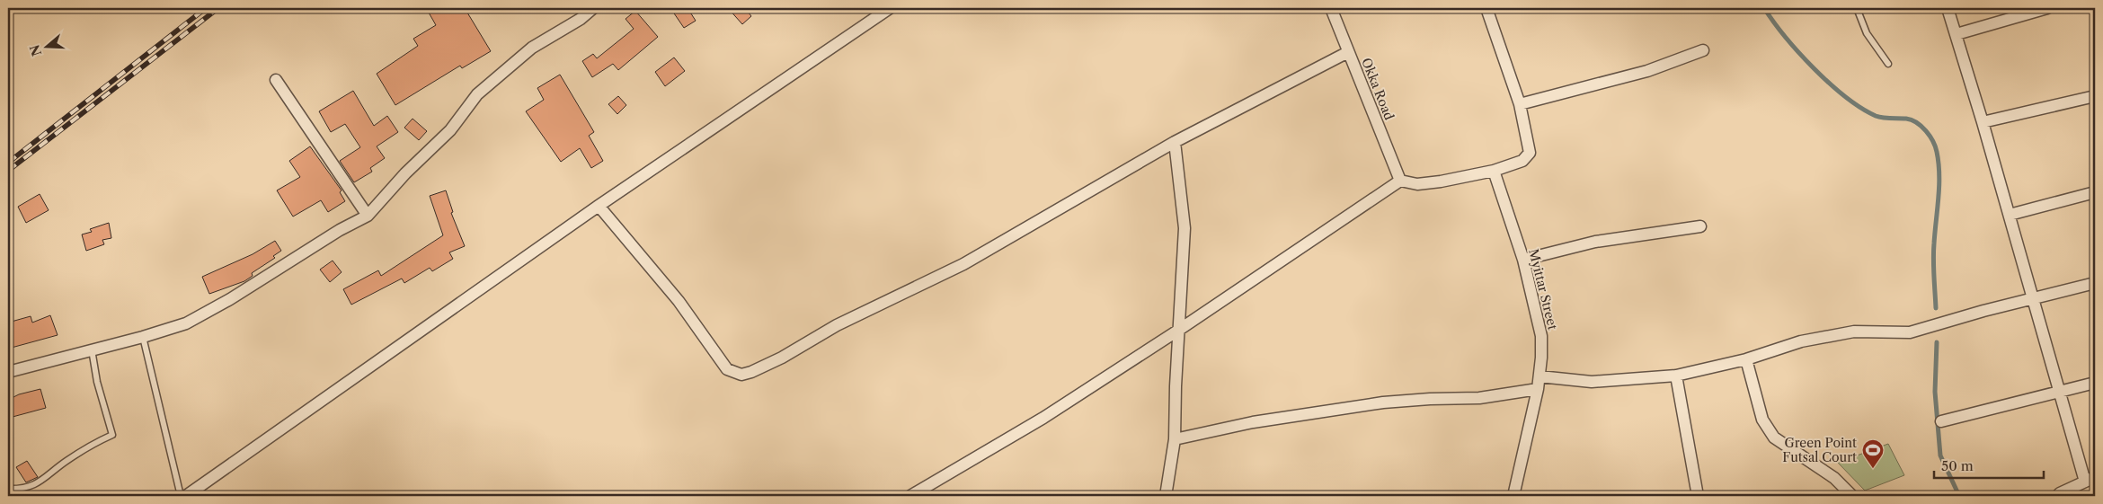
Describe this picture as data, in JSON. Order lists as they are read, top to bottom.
{
  "streets": {
    "street": ["Okka Road", "Myittar Street"]
  },
  "places": {
    "sports": ["Green Point Futsal Court"]
  },
  "scale_bar": "50 m",
  "north": "left"
}
